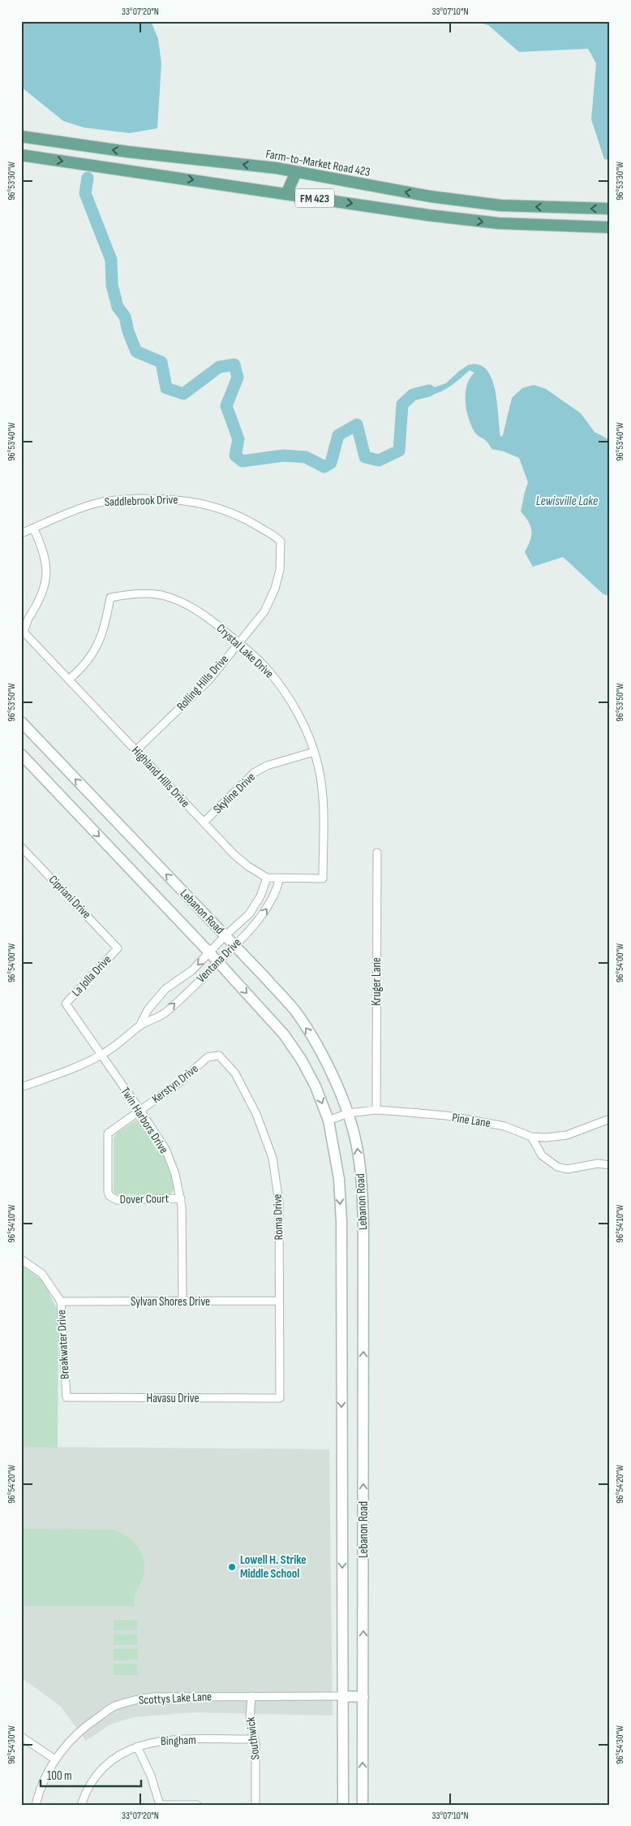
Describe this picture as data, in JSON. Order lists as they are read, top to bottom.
{
  "streets": {
    "main road": ["Farm-to-Market Road 423", "FM 423", "Lebanon Road"],
    "street": [
      "Saddlebrook Drive",
      "Crystal Lake Drive",
      "Rolling Hills Drive",
      "Highland Hills Drive",
      "Skyline Drive",
      "Cipriani Drive",
      "Ventana Drive",
      "La Jolla Drive",
      "Kruger Lane",
      "Kerstyn Drive",
      "Twin Harbors Drive",
      "Pine Lane",
      "Dover Court",
      "Roma Drive",
      "Sylvan Shores Drive",
      "Breakwater Drive",
      "Havasu Drive",
      "Scottys Lake Lane",
      "Southwick",
      "Bingham"
    ]
  },
  "crossings": [
    ["Saddlebrook Drive", "Rolling Hills Drive"],
    ["Crystal Lake Drive", "Rolling Hills Drive"],
    ["Crystal Lake Drive", "Highland Hills Drive"],
    ["Crystal Lake Drive", "Skyline Drive"],
    ["Rolling Hills Drive", "Highland Hills Drive"],
    ["Highland Hills Drive", "Skyline Drive"],
    ["Highland Hills Drive", "Ventana Drive"],
    ["Cipriani Drive", "La Jolla Drive"],
    ["Lebanon Road", "Ventana Drive"],
    ["Lebanon Road", "Pine Lane"],
    ["Lebanon Road", "Scottys Lake Lane"],
    ["Ventana Drive", "Twin Harbors Drive"],
    ["La Jolla Drive", "Twin Harbors Drive"],
    ["Kruger Lane", "Pine Lane"],
    ["Kerstyn Drive", "Twin Harbors Drive"],
    ["Kerstyn Drive", "Dover Court"],
    ["Kerstyn Drive", "Roma Drive"],
    ["Twin Harbors Drive", "Dover Court"],
    ["Twin Harbors Drive", "Sylvan Shores Drive"],
    ["Roma Drive", "Sylvan Shores Drive"],
    ["Roma Drive", "Havasu Drive"],
    ["Sylvan Shores Drive", "Breakwater Drive"],
    ["Breakwater Drive", "Havasu Drive"],
    ["Scottys Lake Lane", "Southwick"],
    ["Southwick", "Bingham"]
  ],
  "water": ["Lewisville Lake"],
  "places": ["Lowell H. Strike Middle School"],
  "scale_bar": "100 m",
  "coordinates": [
    "33°07'20\"N",
    "33°07'10\"N",
    "96°53'30\"W",
    "96°53'40\"W",
    "96°53'50\"W",
    "96°54'00\"W",
    "96°54'10\"W",
    "96°54'20\"W",
    "96°54'30\"W"
  ]
}
